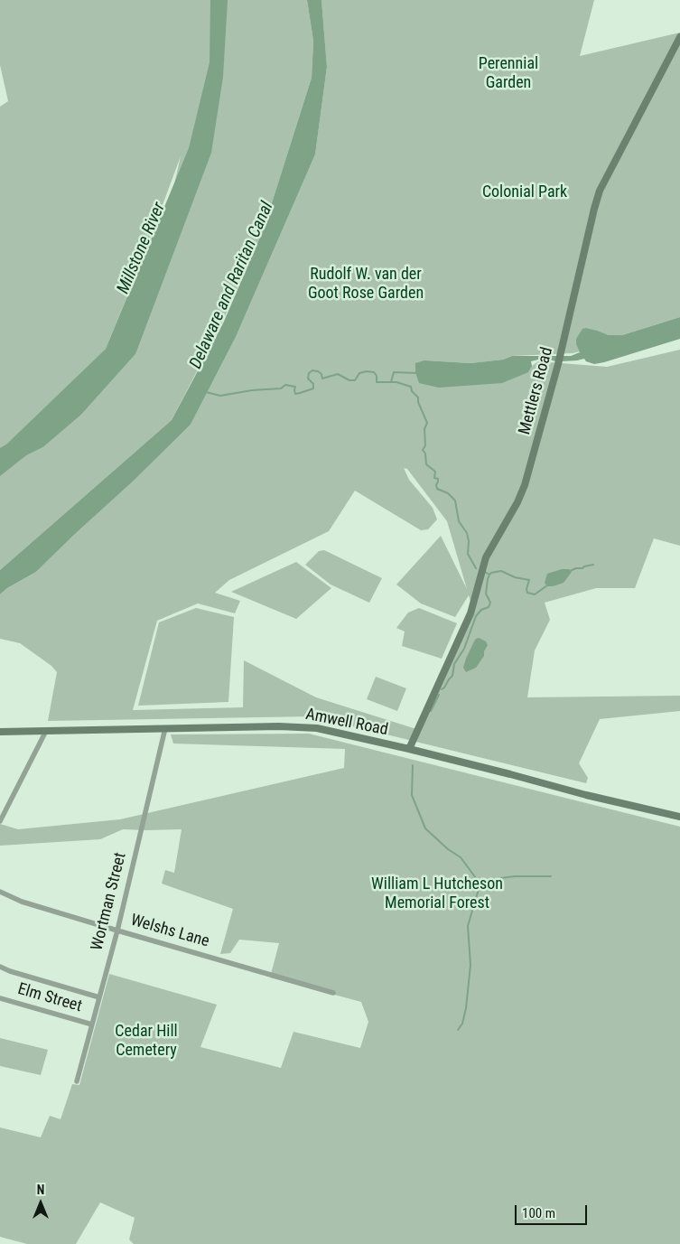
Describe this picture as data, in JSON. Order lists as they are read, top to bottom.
{
  "streets": {
    "street": [
      "Mettlers Road",
      "Amwell Road",
      "Wortman Street",
      "Welshs Lane",
      "Elm Street"
    ]
  },
  "crossings": [
    ["Mettlers Road", "Amwell Road"],
    ["Amwell Road", "Wortman Street"],
    ["Wortman Street", "Welshs Lane"],
    ["Wortman Street", "Elm Street"]
  ],
  "water": ["Millstone River", "Delaware and Raritan Canal"],
  "parks": [
    "Perennial Garden",
    "Colonial Park",
    "Rudolf W. van der Goot Rose Garden",
    "William L Hutcheson Memorial Forest",
    "Cedar Hill Cemetery"
  ],
  "scale_bar": "100 m",
  "north": "top"
}
